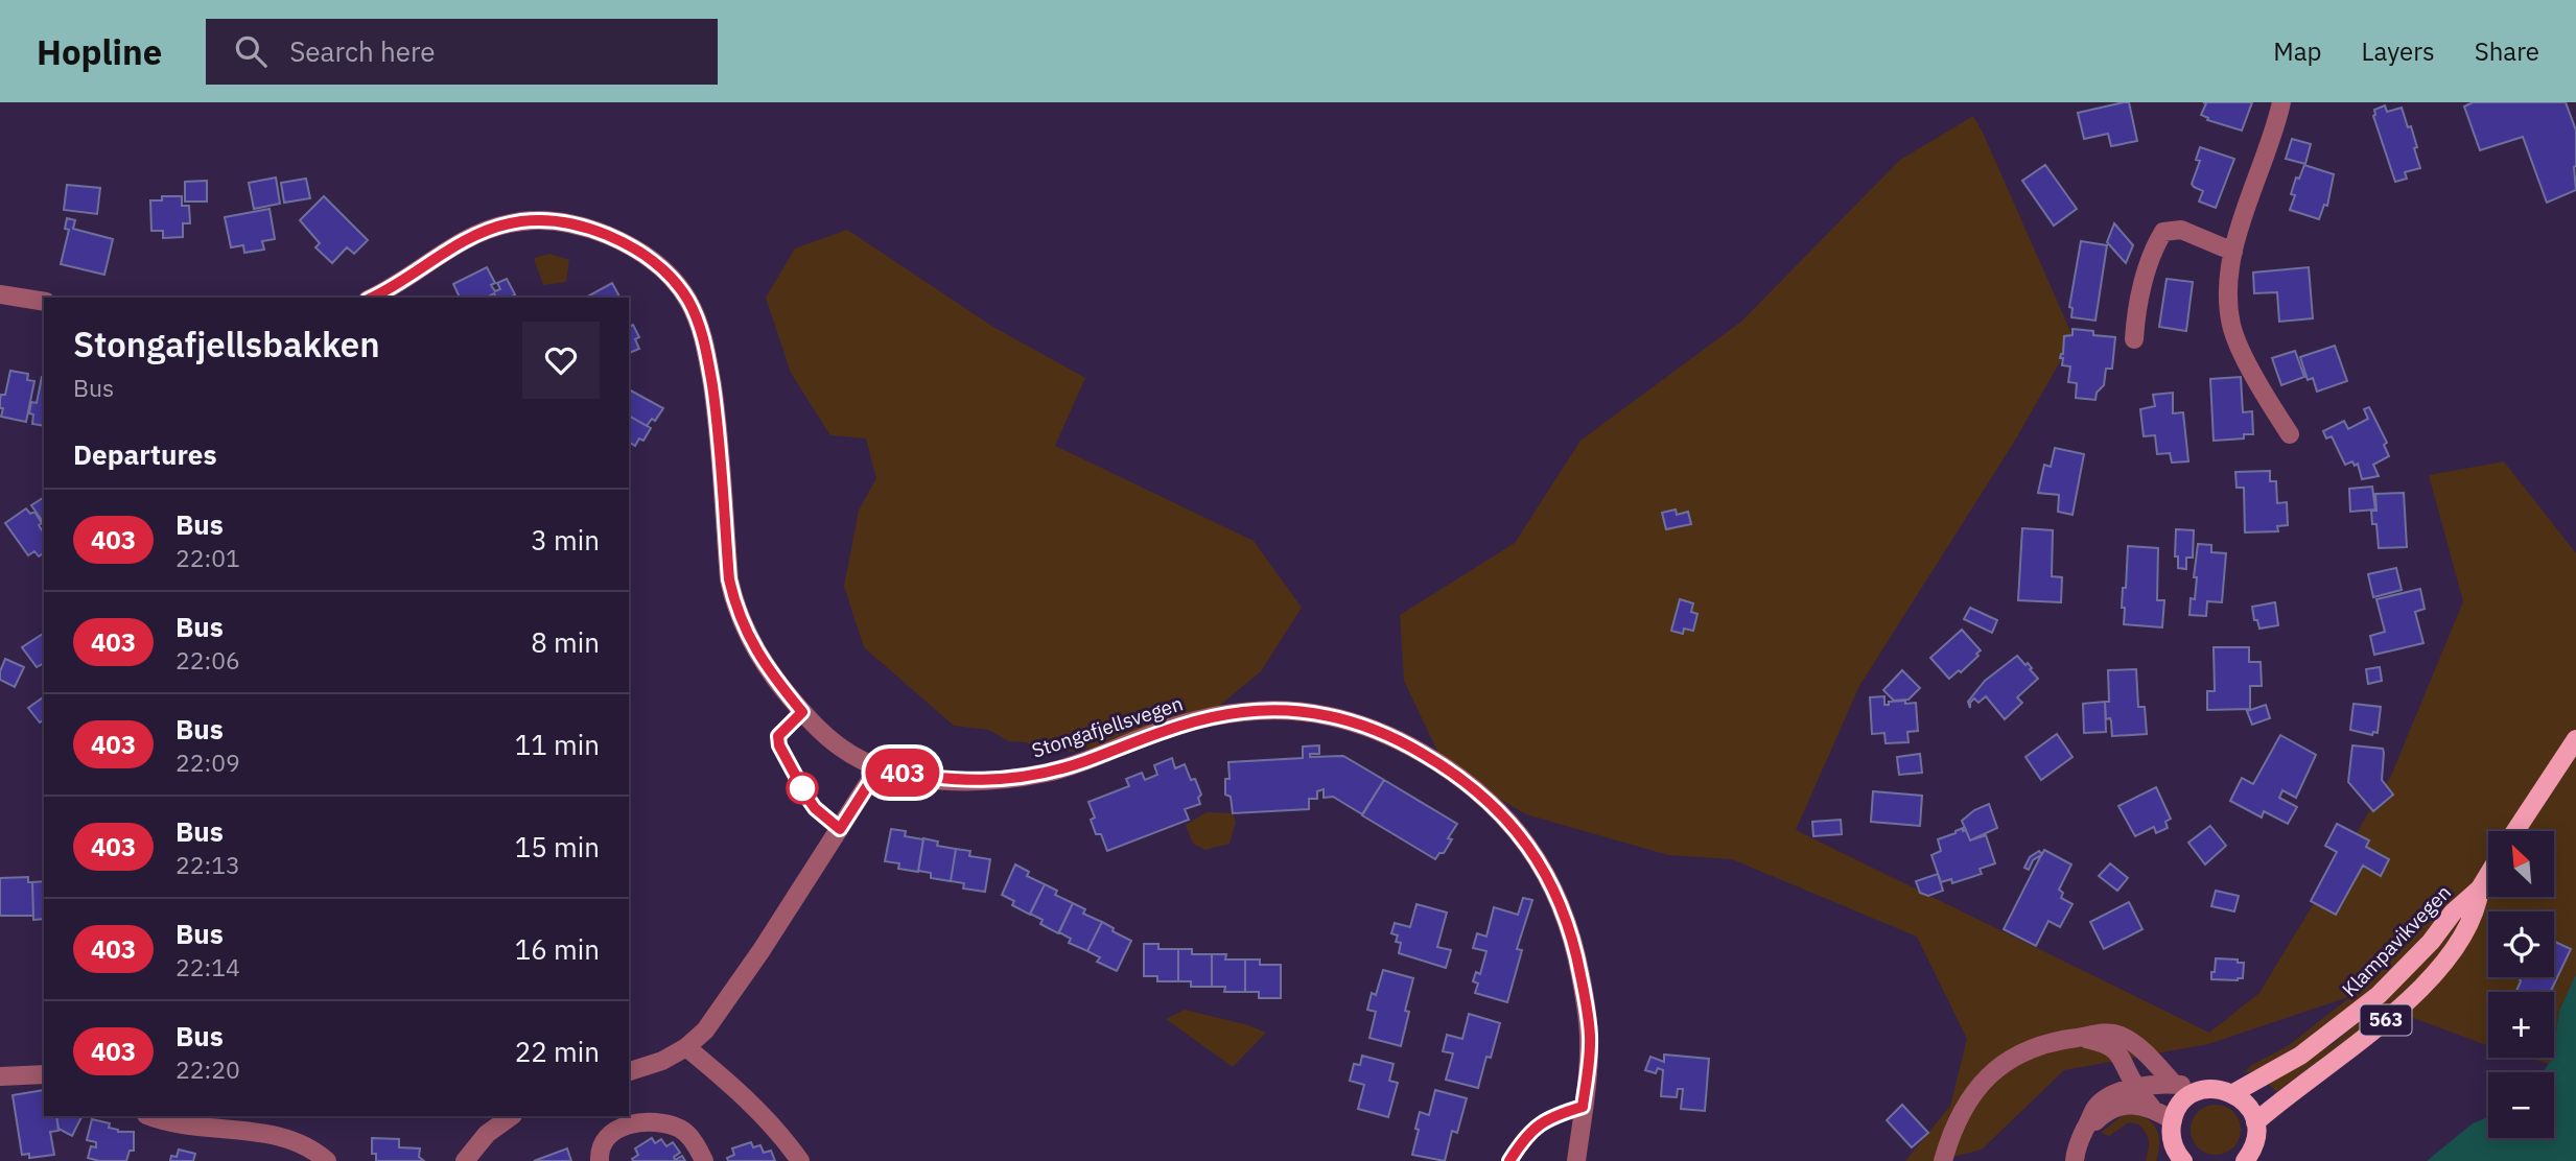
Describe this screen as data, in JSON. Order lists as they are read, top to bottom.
{
  "streets": {
    "main road": ["Klampavikvegen", "563"],
    "street": ["Stongafjellsvegen"]
  },
  "lines": ["bus line 403"],
  "north": "top left",
  "page": {
    "header": "Hopline",
    "search": "Search here",
    "nav": ["Map", "Layers", "Share"],
    "on_map": "403",
    "heading": [
      ["Stongafjellsbakken", "Bus"],
      "Departures"
    ],
    "list": [
      {
        "mark": "403",
        "name": "Bus",
        "note": "22:01",
        "value": "3 min"
      },
      {
        "mark": "403",
        "name": "Bus",
        "note": "22:06",
        "value": "8 min"
      },
      {
        "mark": "403",
        "name": "Bus",
        "note": "22:09",
        "value": "11 min"
      },
      {
        "mark": "403",
        "name": "Bus",
        "note": "22:13",
        "value": "15 min"
      },
      {
        "mark": "403",
        "name": "Bus",
        "note": "22:14",
        "value": "16 min"
      },
      {
        "mark": "403",
        "name": "Bus",
        "note": "22:20",
        "value": "22 min"
      }
    ],
    "map_buttons": ["+", "−"]
  }
}
